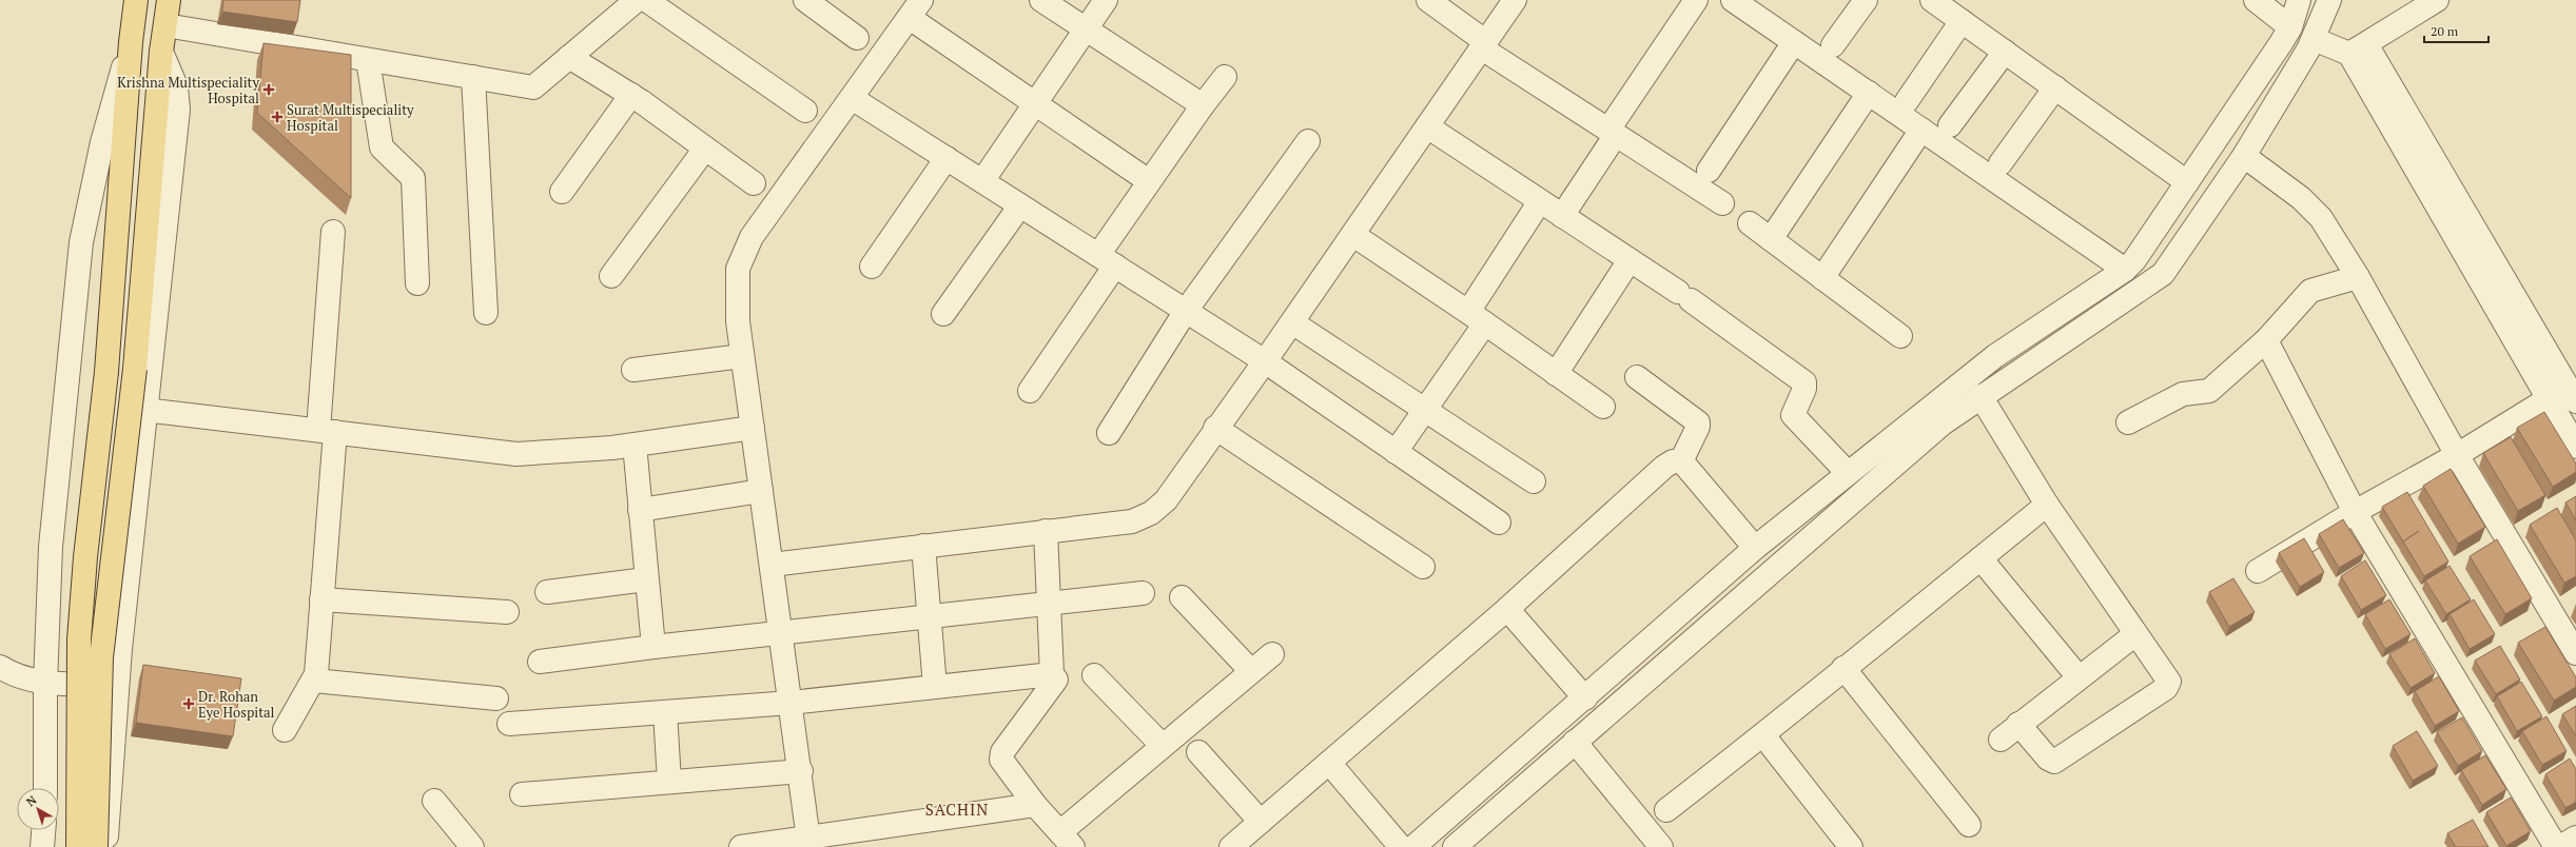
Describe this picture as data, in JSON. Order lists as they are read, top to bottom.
{
  "districts": ["SACHIN"],
  "places": {
    "health": ["Krishna Multispeciality Hospital", "Surat Multispeciality Hospital", "Dr. Rohan Eye Hospital"]
  },
  "scale_bar": "20 m",
  "north": "top left"
}
